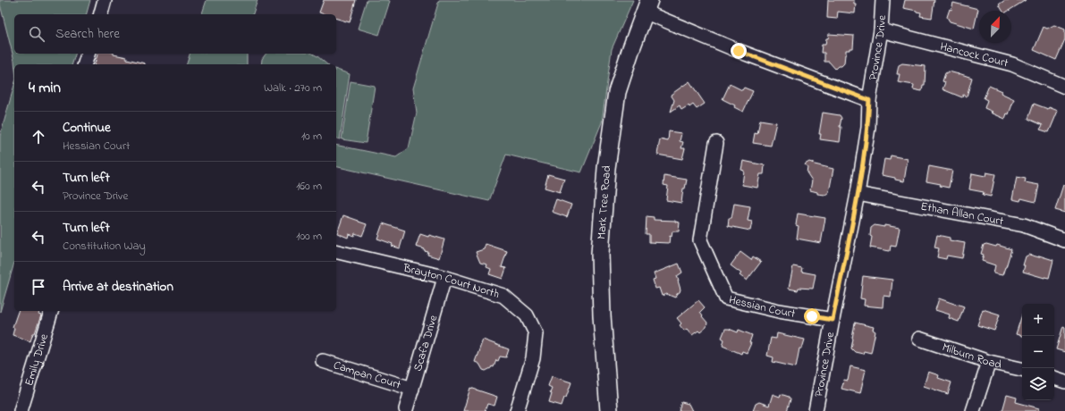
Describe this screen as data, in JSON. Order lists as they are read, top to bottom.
{
  "streets": {
    "main road": ["Mark Tree Road"],
    "street": [
      "Province Drive",
      "Hancock Court",
      "Ethan Allan Court",
      "Brayton Court North",
      "Hessian Court",
      "Scafa Drive",
      "Milburn Road",
      "Emily Drive",
      "Campan Court"
    ]
  },
  "crossings": [
    ["Province Drive", "Hancock Court"],
    ["Province Drive", "Ethan Allan Court"],
    ["Province Drive", "Hessian Court"],
    ["Brayton Court North", "Scafa Drive"],
    ["Scafa Drive", "Campan Court"]
  ],
  "north": "top right",
  "page": {
    "search": "Search here",
    "heading": ["4 min", "Walk · 270 m"],
    "list": [
      ["Continue", "Hessian Court", "10 m"],
      ["Turn left", "Province Drive", "160 m"],
      ["Turn left", "Constitution Way", "100 m"],
      "Arrive at destination"
    ],
    "map_buttons": ["+", "−"]
  }
}
